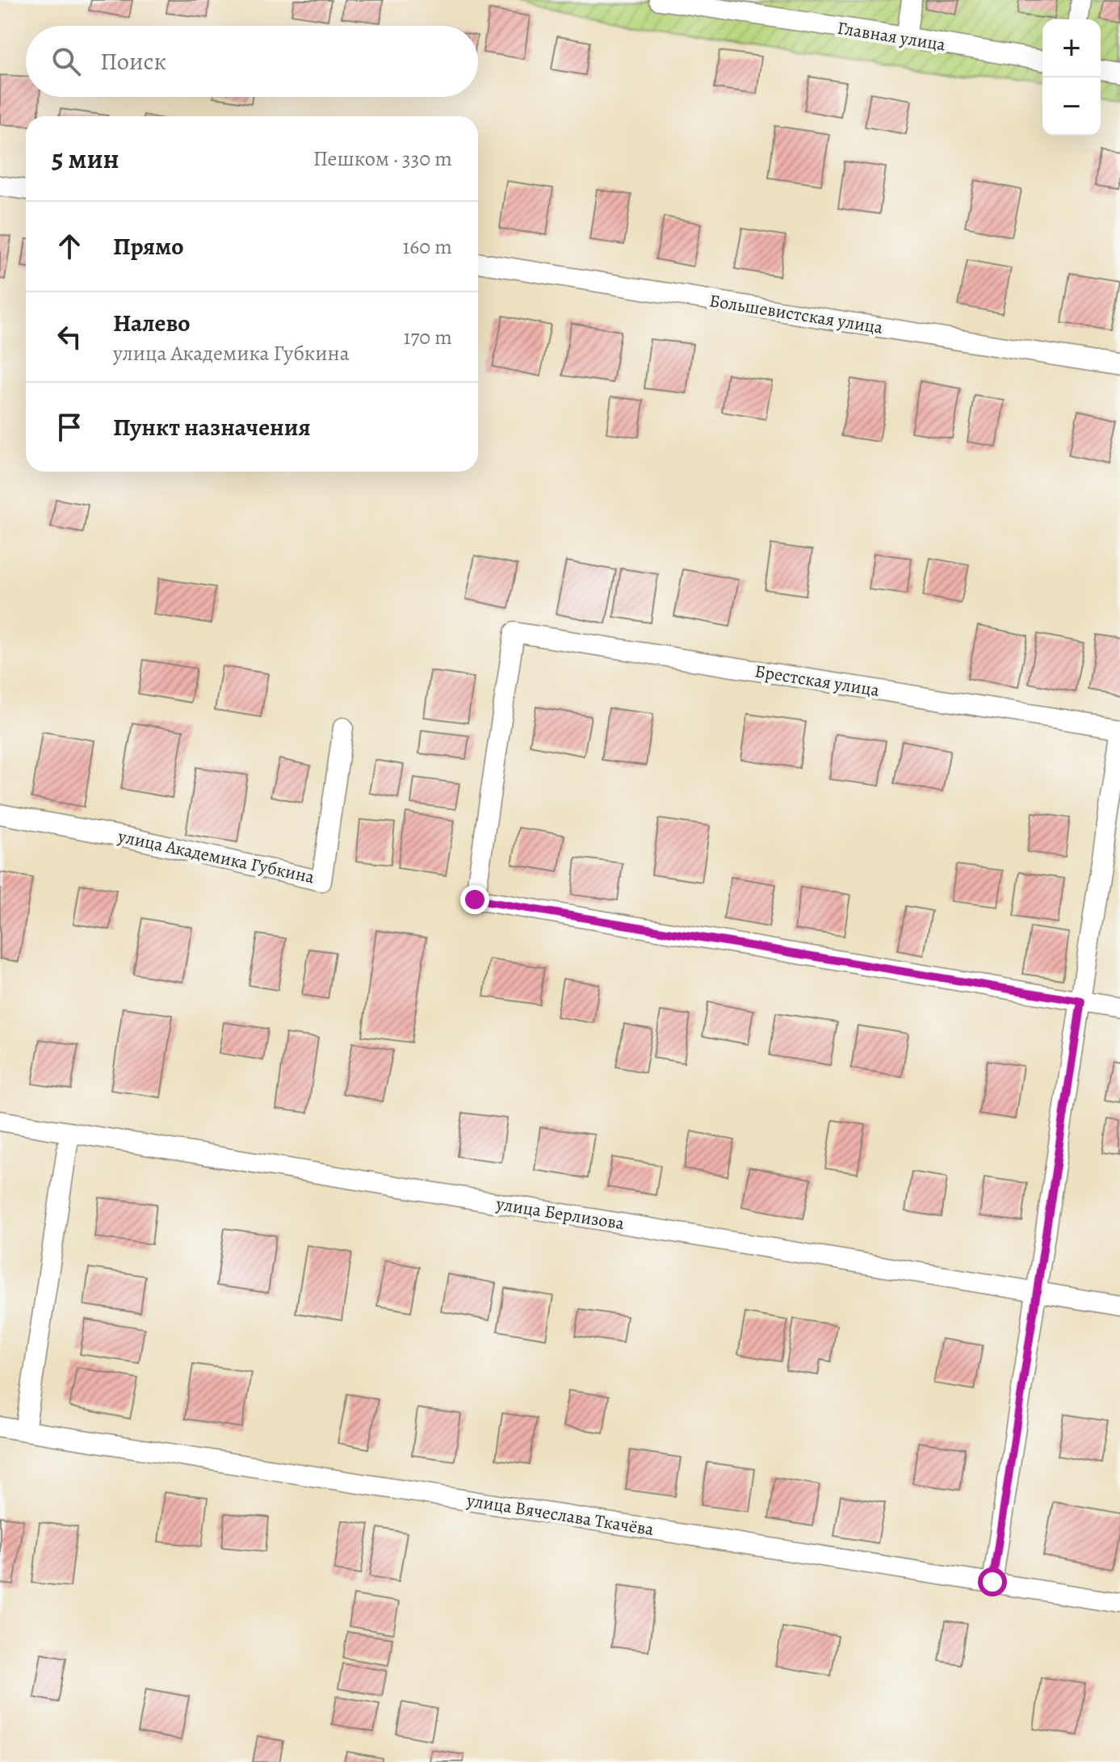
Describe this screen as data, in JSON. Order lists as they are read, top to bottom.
{
  "streets": {
    "street": [
      "Главная улица",
      "Большевистская улица",
      "Брестская улица",
      "улица Академика Губкина",
      "улица Берлизова",
      "улица Вячеслава Ткачёва"
    ]
  },
  "page": {
    "map_buttons": ["+", "−"],
    "search": "Поиск",
    "heading": ["5 мин", "Пешком · 330 m"],
    "list": [
      ["Прямо", "160 m"],
      ["Налево", "улица Академика Губкина", "170 m"],
      "Пункт назначения"
    ]
  }
}
